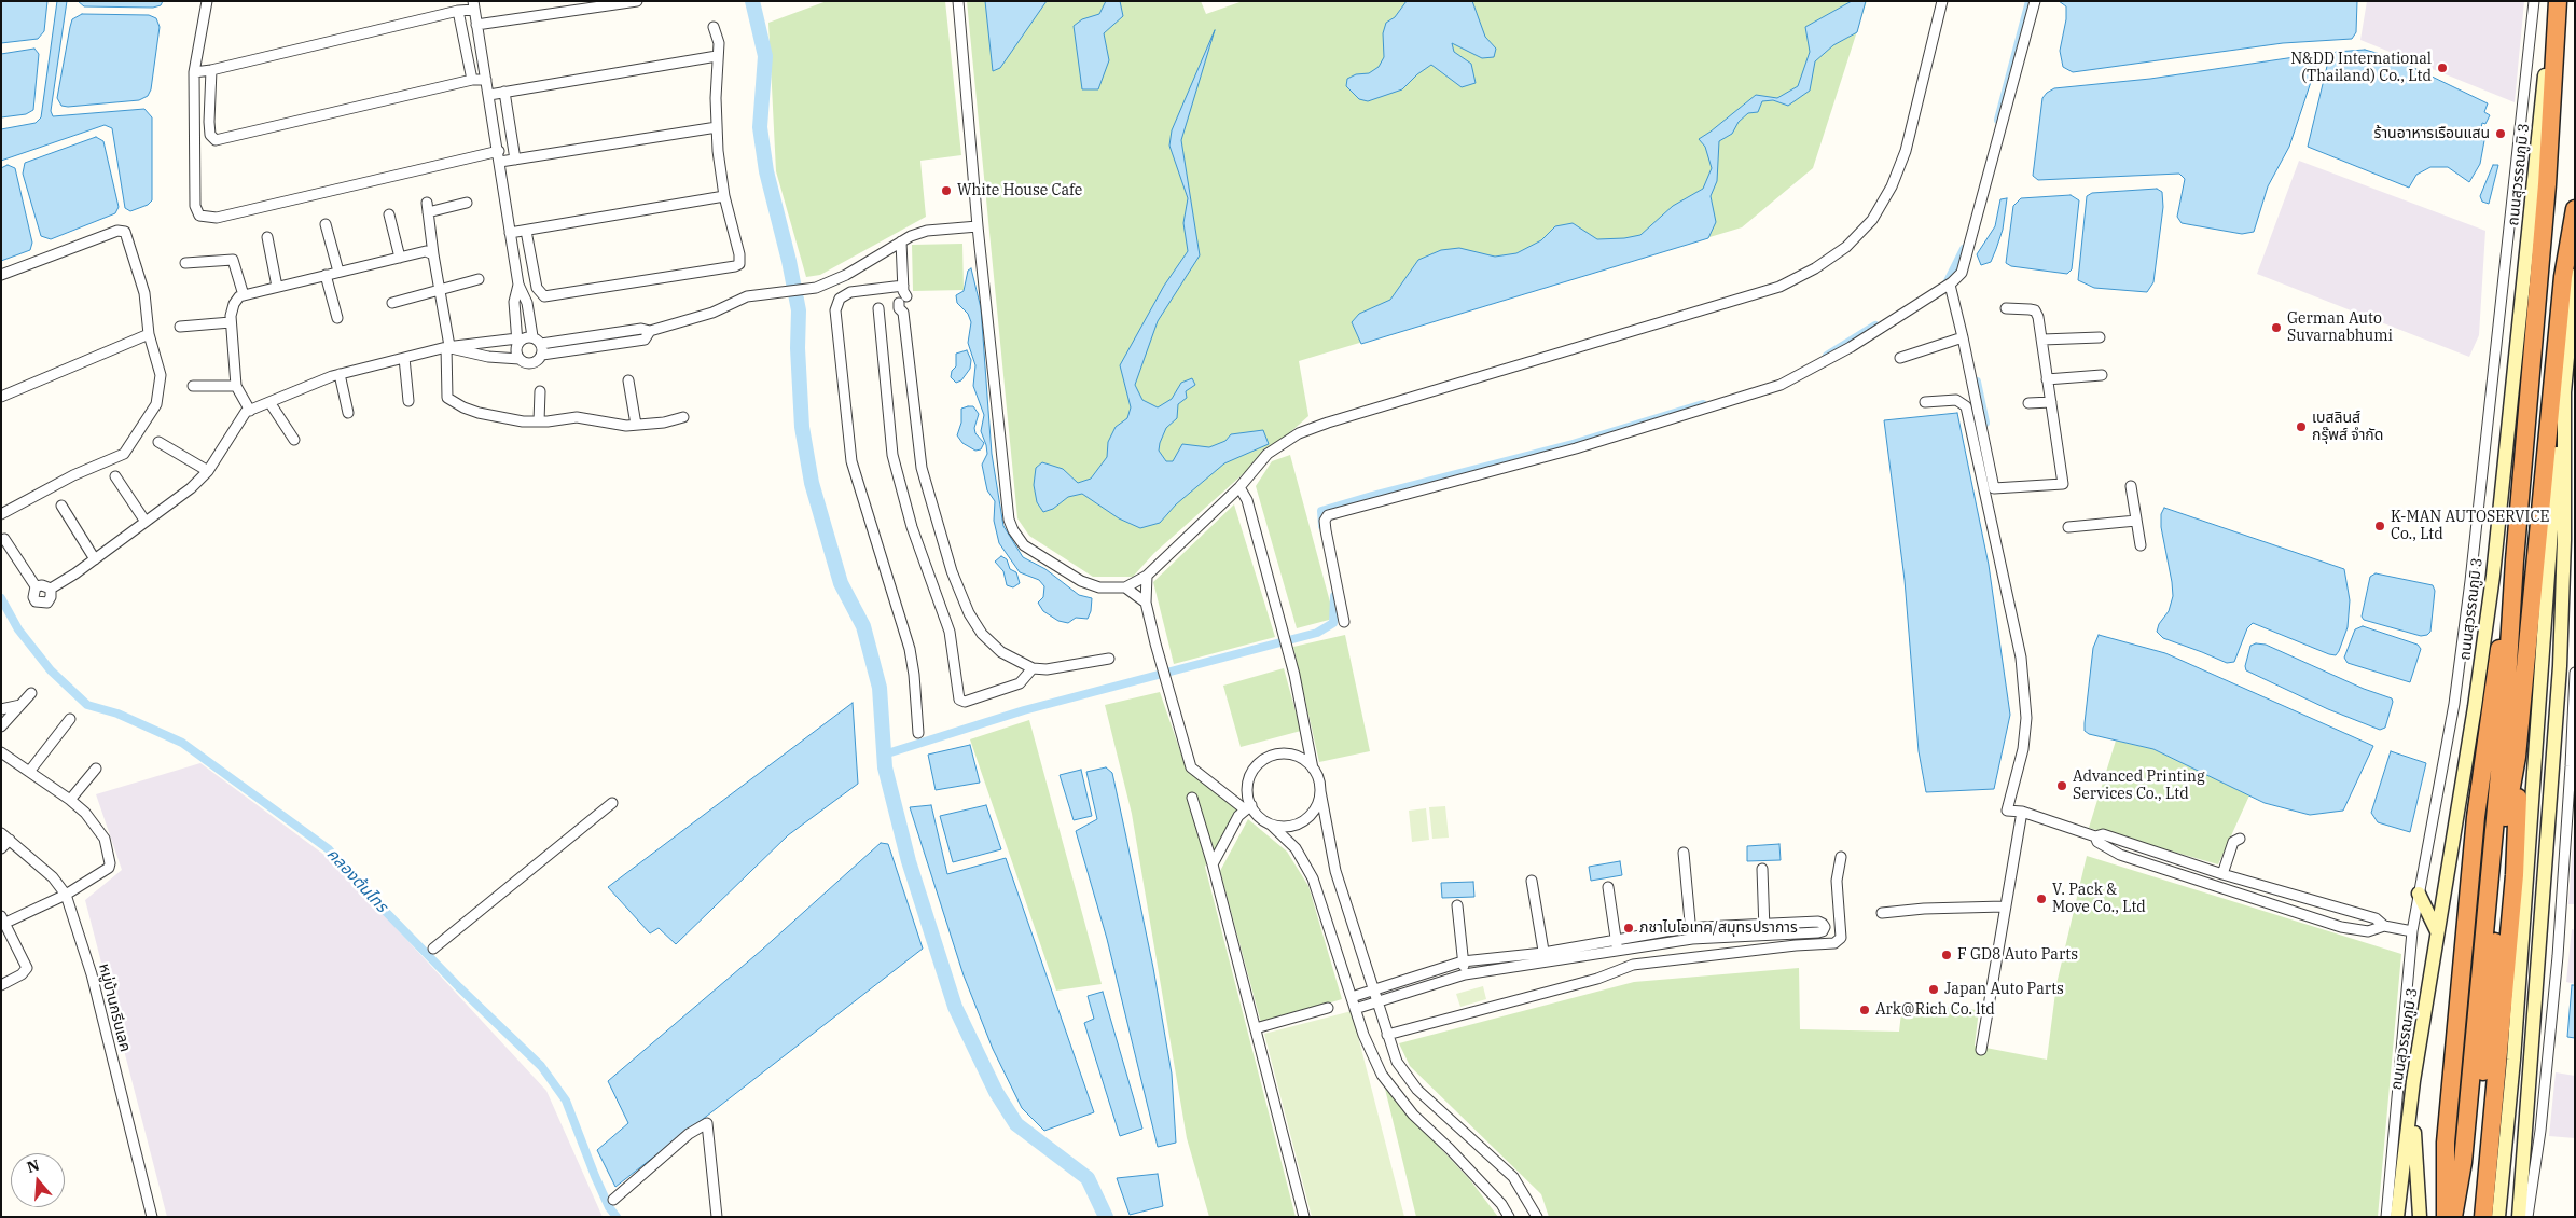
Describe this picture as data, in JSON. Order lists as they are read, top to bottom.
{
  "streets": {
    "main road": ["ถนนสุวรรณภูมิ 3"],
    "street": ["หมู่บ้านกรีนเลค"]
  },
  "water": ["คลองต้นไทร"],
  "places": [
    "N&DD International (Thailand) Co., Ltd",
    "ร้านอาหารเรือนแสน",
    "White House Cafe",
    "German Auto Suvarnabhumi",
    "เบสลินส์ กรุ๊พส์ จำกัด",
    "K-MAN AUTOSERVICE Co., Ltd",
    "Advanced Printing Services Co., Ltd",
    "V. Pack & Move Co., Ltd",
    "ภชาไบโอเทค/สมุทรปราการ",
    "F GD8 Auto Parts",
    "Japan Auto Parts",
    "Ark@Rich Co. ltd"
  ],
  "north": "top"
}
